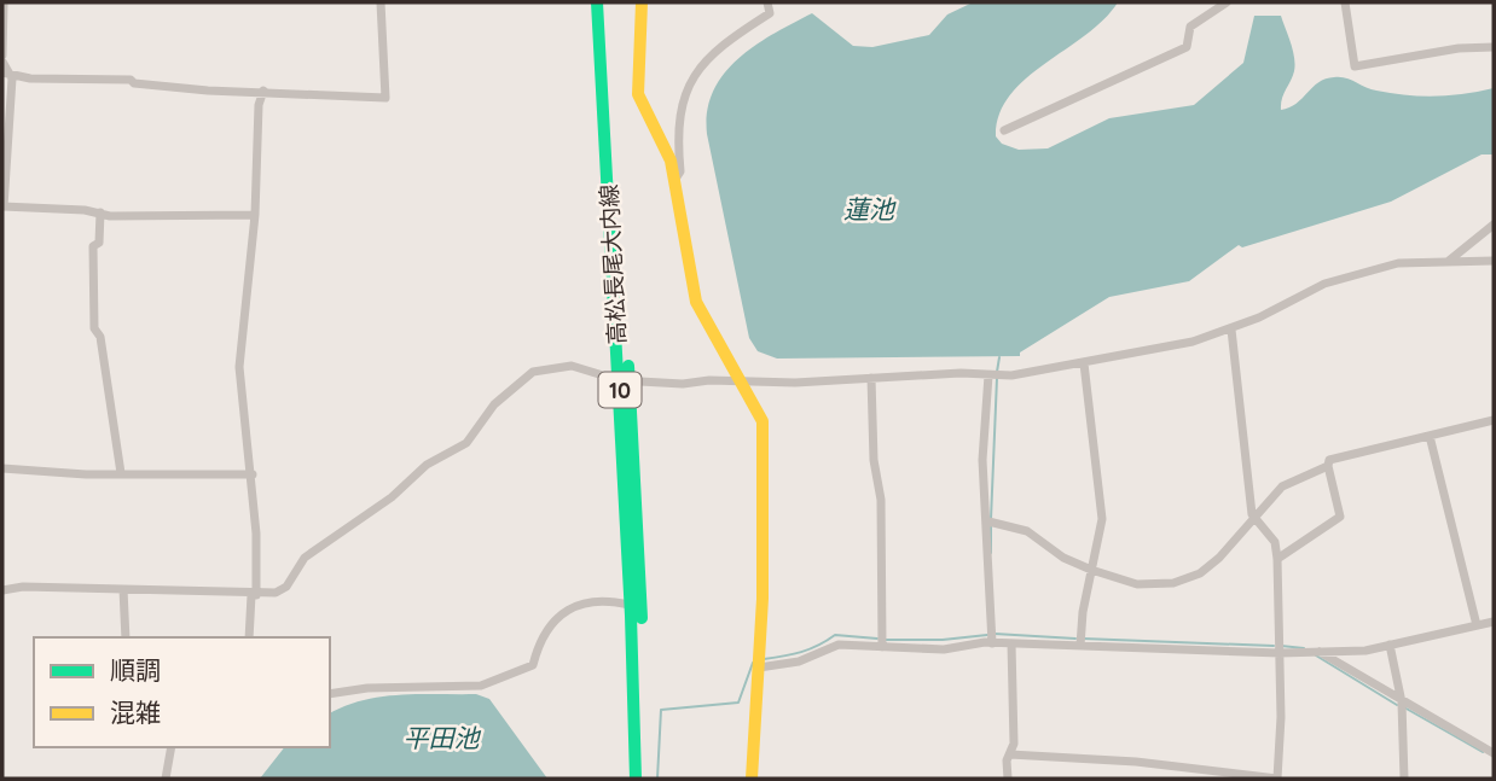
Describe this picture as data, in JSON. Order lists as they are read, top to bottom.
{
  "streets": {
    "main road": ["高松長尾大内線", "10"]
  },
  "water": ["蓮池", "平田池"],
  "legend": ["順調", "混雑"]
}
